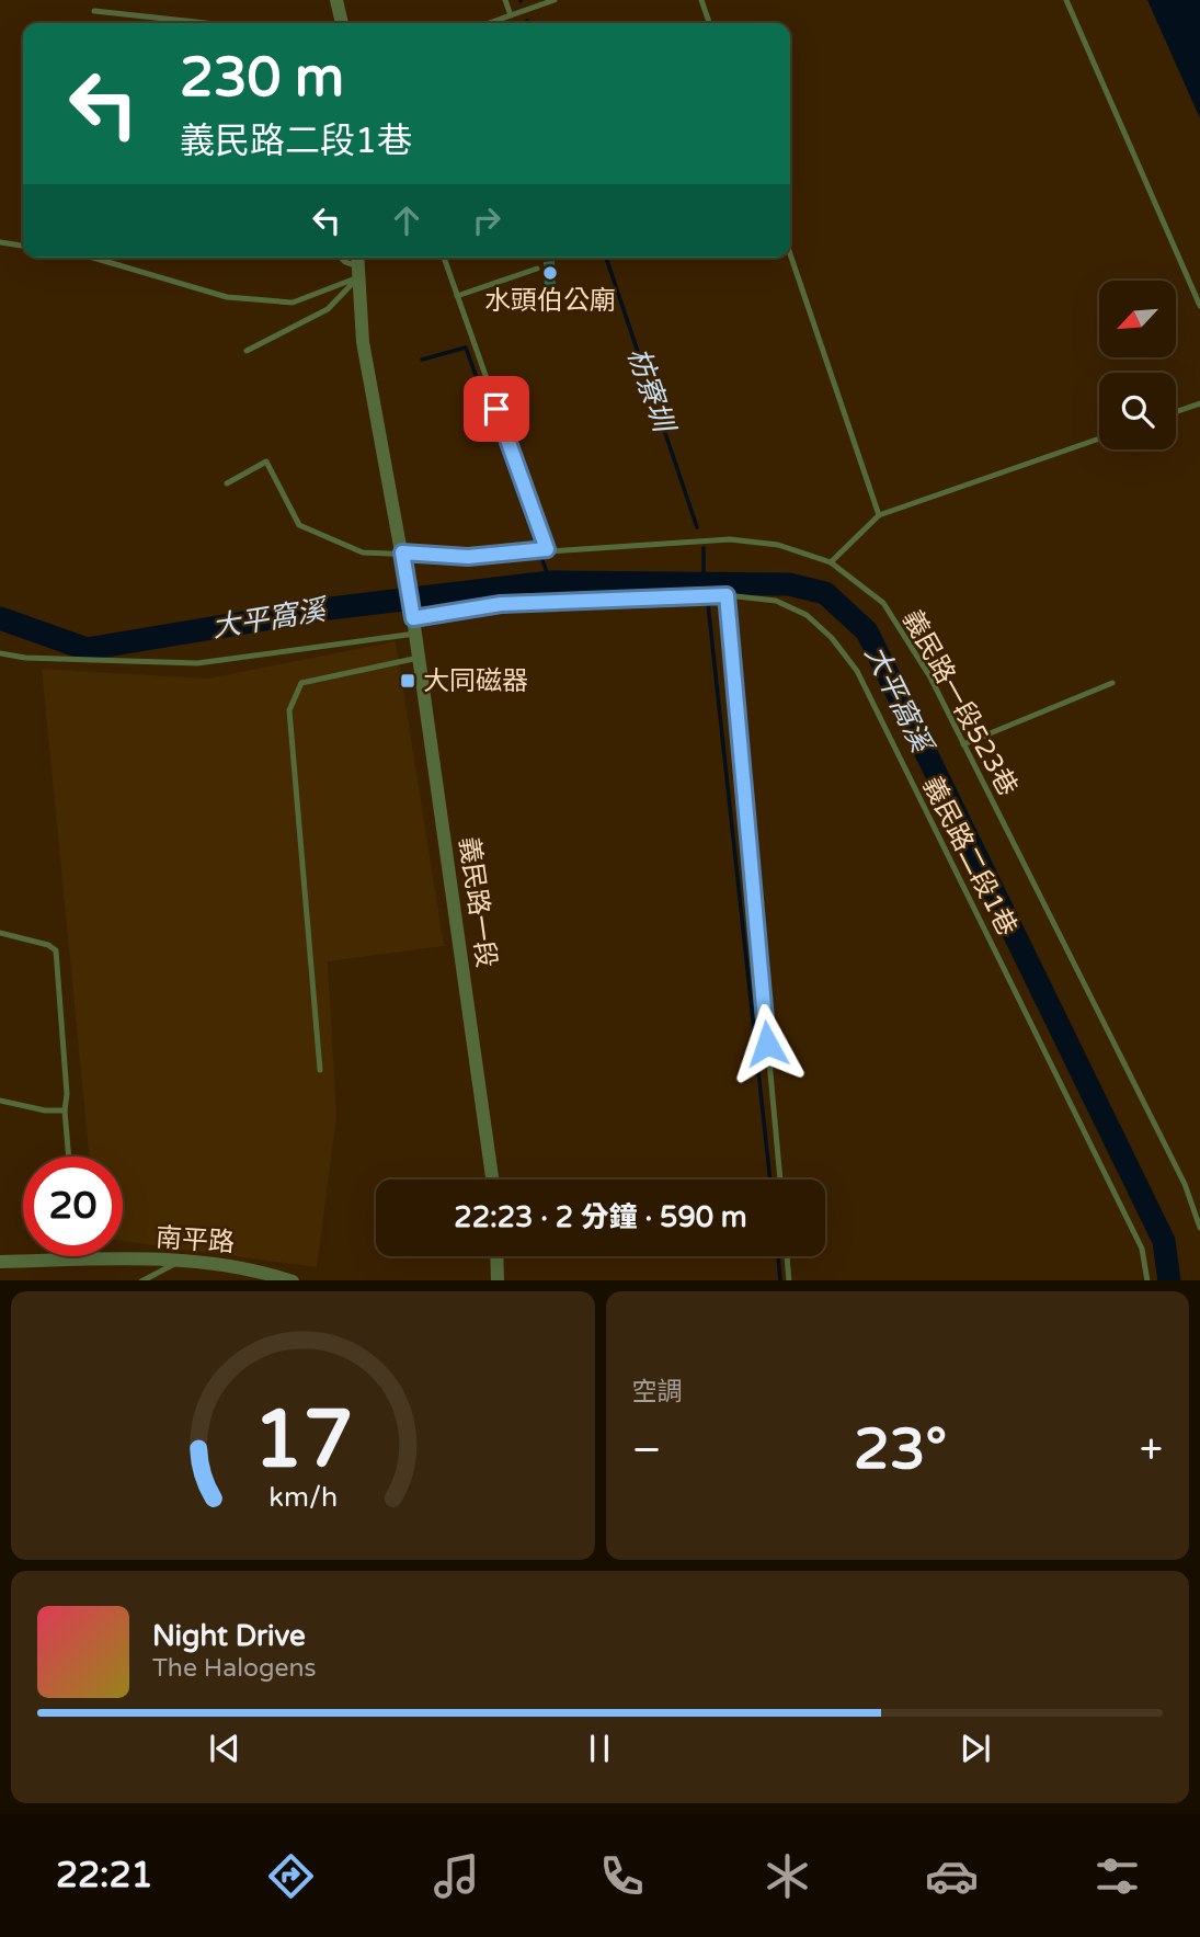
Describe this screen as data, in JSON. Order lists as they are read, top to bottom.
{
  "streets": {
    "street": ["義民路一段", "南平路"],
    "lane": ["義民路一段523巷", "義民路二段1巷"]
  },
  "crossings": [
    ["義民路一段523巷", "義民路一段"],
    ["義民路二段1巷", "義民路一段"]
  ],
  "water": ["枋寮圳", "大平窩溪"],
  "places": {
    "other": ["水頭伯公廟"],
    "transit": ["大同磁器"]
  },
  "north": "bottom left",
  "page": {
    "turn": ["230 m", "義民路二段1巷"],
    "limit": "20",
    "trip": "22:23 · 2 分鐘 · 590 m",
    "tile": "空調",
    "heat": ["−", "23°", "+"],
    "song": ["Night Drive", "The Halogens"],
    "tabs": "22:21",
    "gauge": ["17", "km/h"]
  }
}
